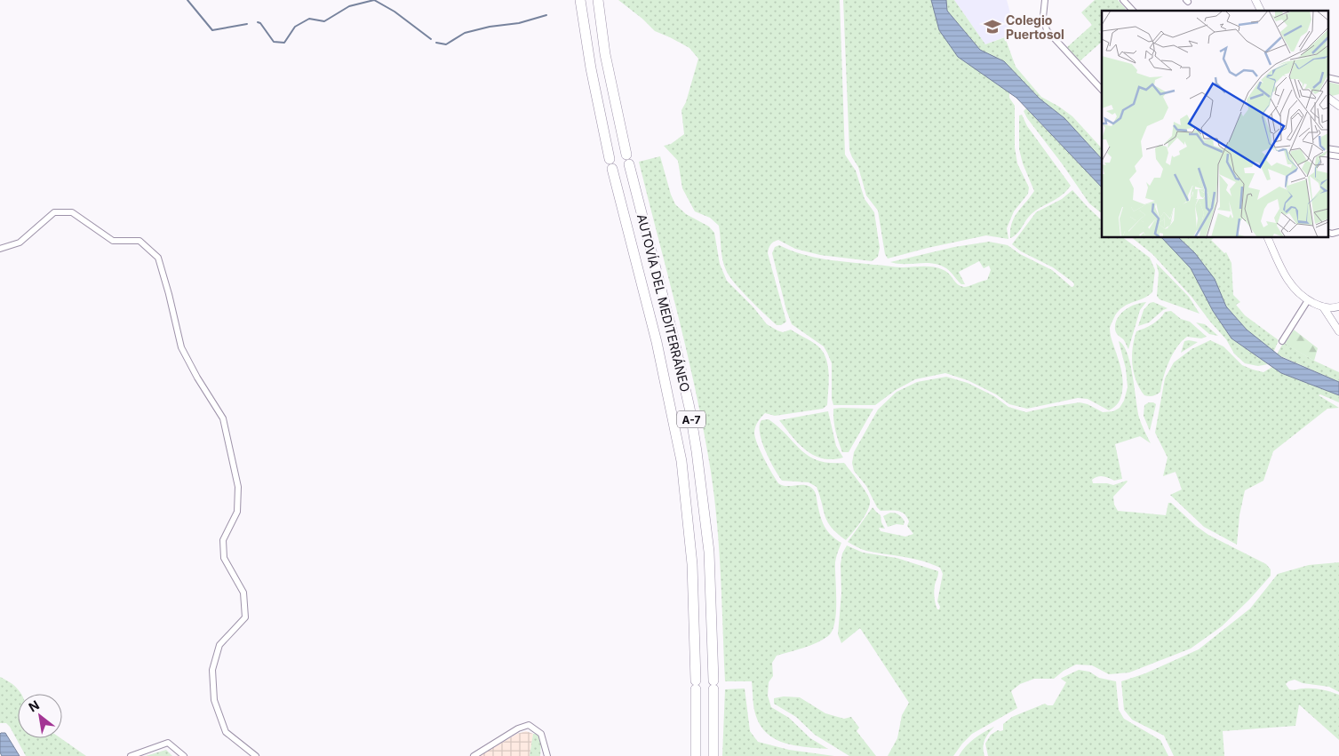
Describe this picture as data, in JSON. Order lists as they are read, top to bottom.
{
  "streets": {
    "highway": ["AUTOVÍA DEL MEDITERRÁNEO", "A-7"]
  },
  "places": {
    "school or university": ["Colegio Puertosol"]
  },
  "north": "top left"
}
